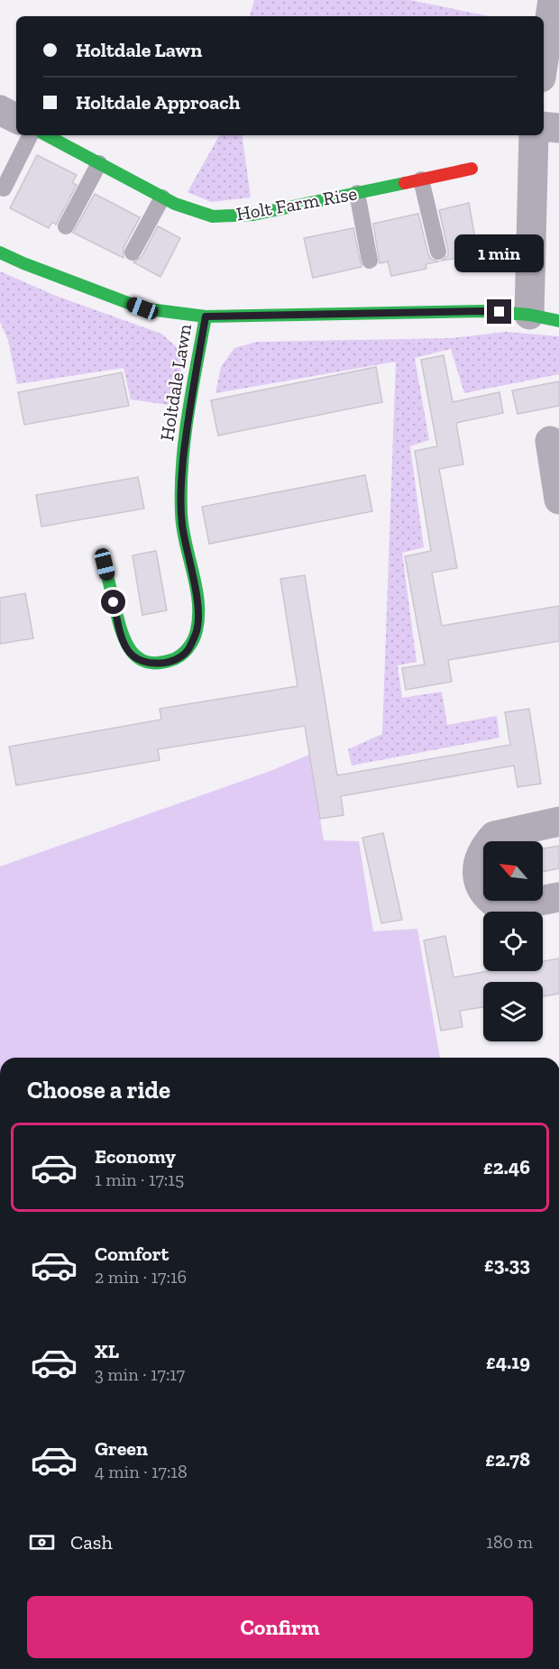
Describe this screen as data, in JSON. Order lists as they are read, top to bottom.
{
  "streets": {
    "street": ["Holt Farm Rise", "Holtdale Lawn"]
  },
  "north": "top left",
  "page": {
    "banner": ["Holtdale Lawn", "Holtdale Approach"],
    "bubble": "1 min",
    "heading": "Choose a ride",
    "list": [
      {
        "name": "Economy",
        "note": "1 min · 17:15",
        "value": "£2.46"
      },
      {
        "name": "Comfort",
        "note": "2 min · 17:16",
        "value": "£3.33"
      },
      {
        "name": "XL",
        "note": "3 min · 17:17",
        "value": "£4.19"
      },
      {
        "name": "Green",
        "note": "4 min · 17:18",
        "value": "£2.78"
      }
    ],
    "pay": ["Cash", "180 m"],
    "buttons": "Confirm"
  }
}
